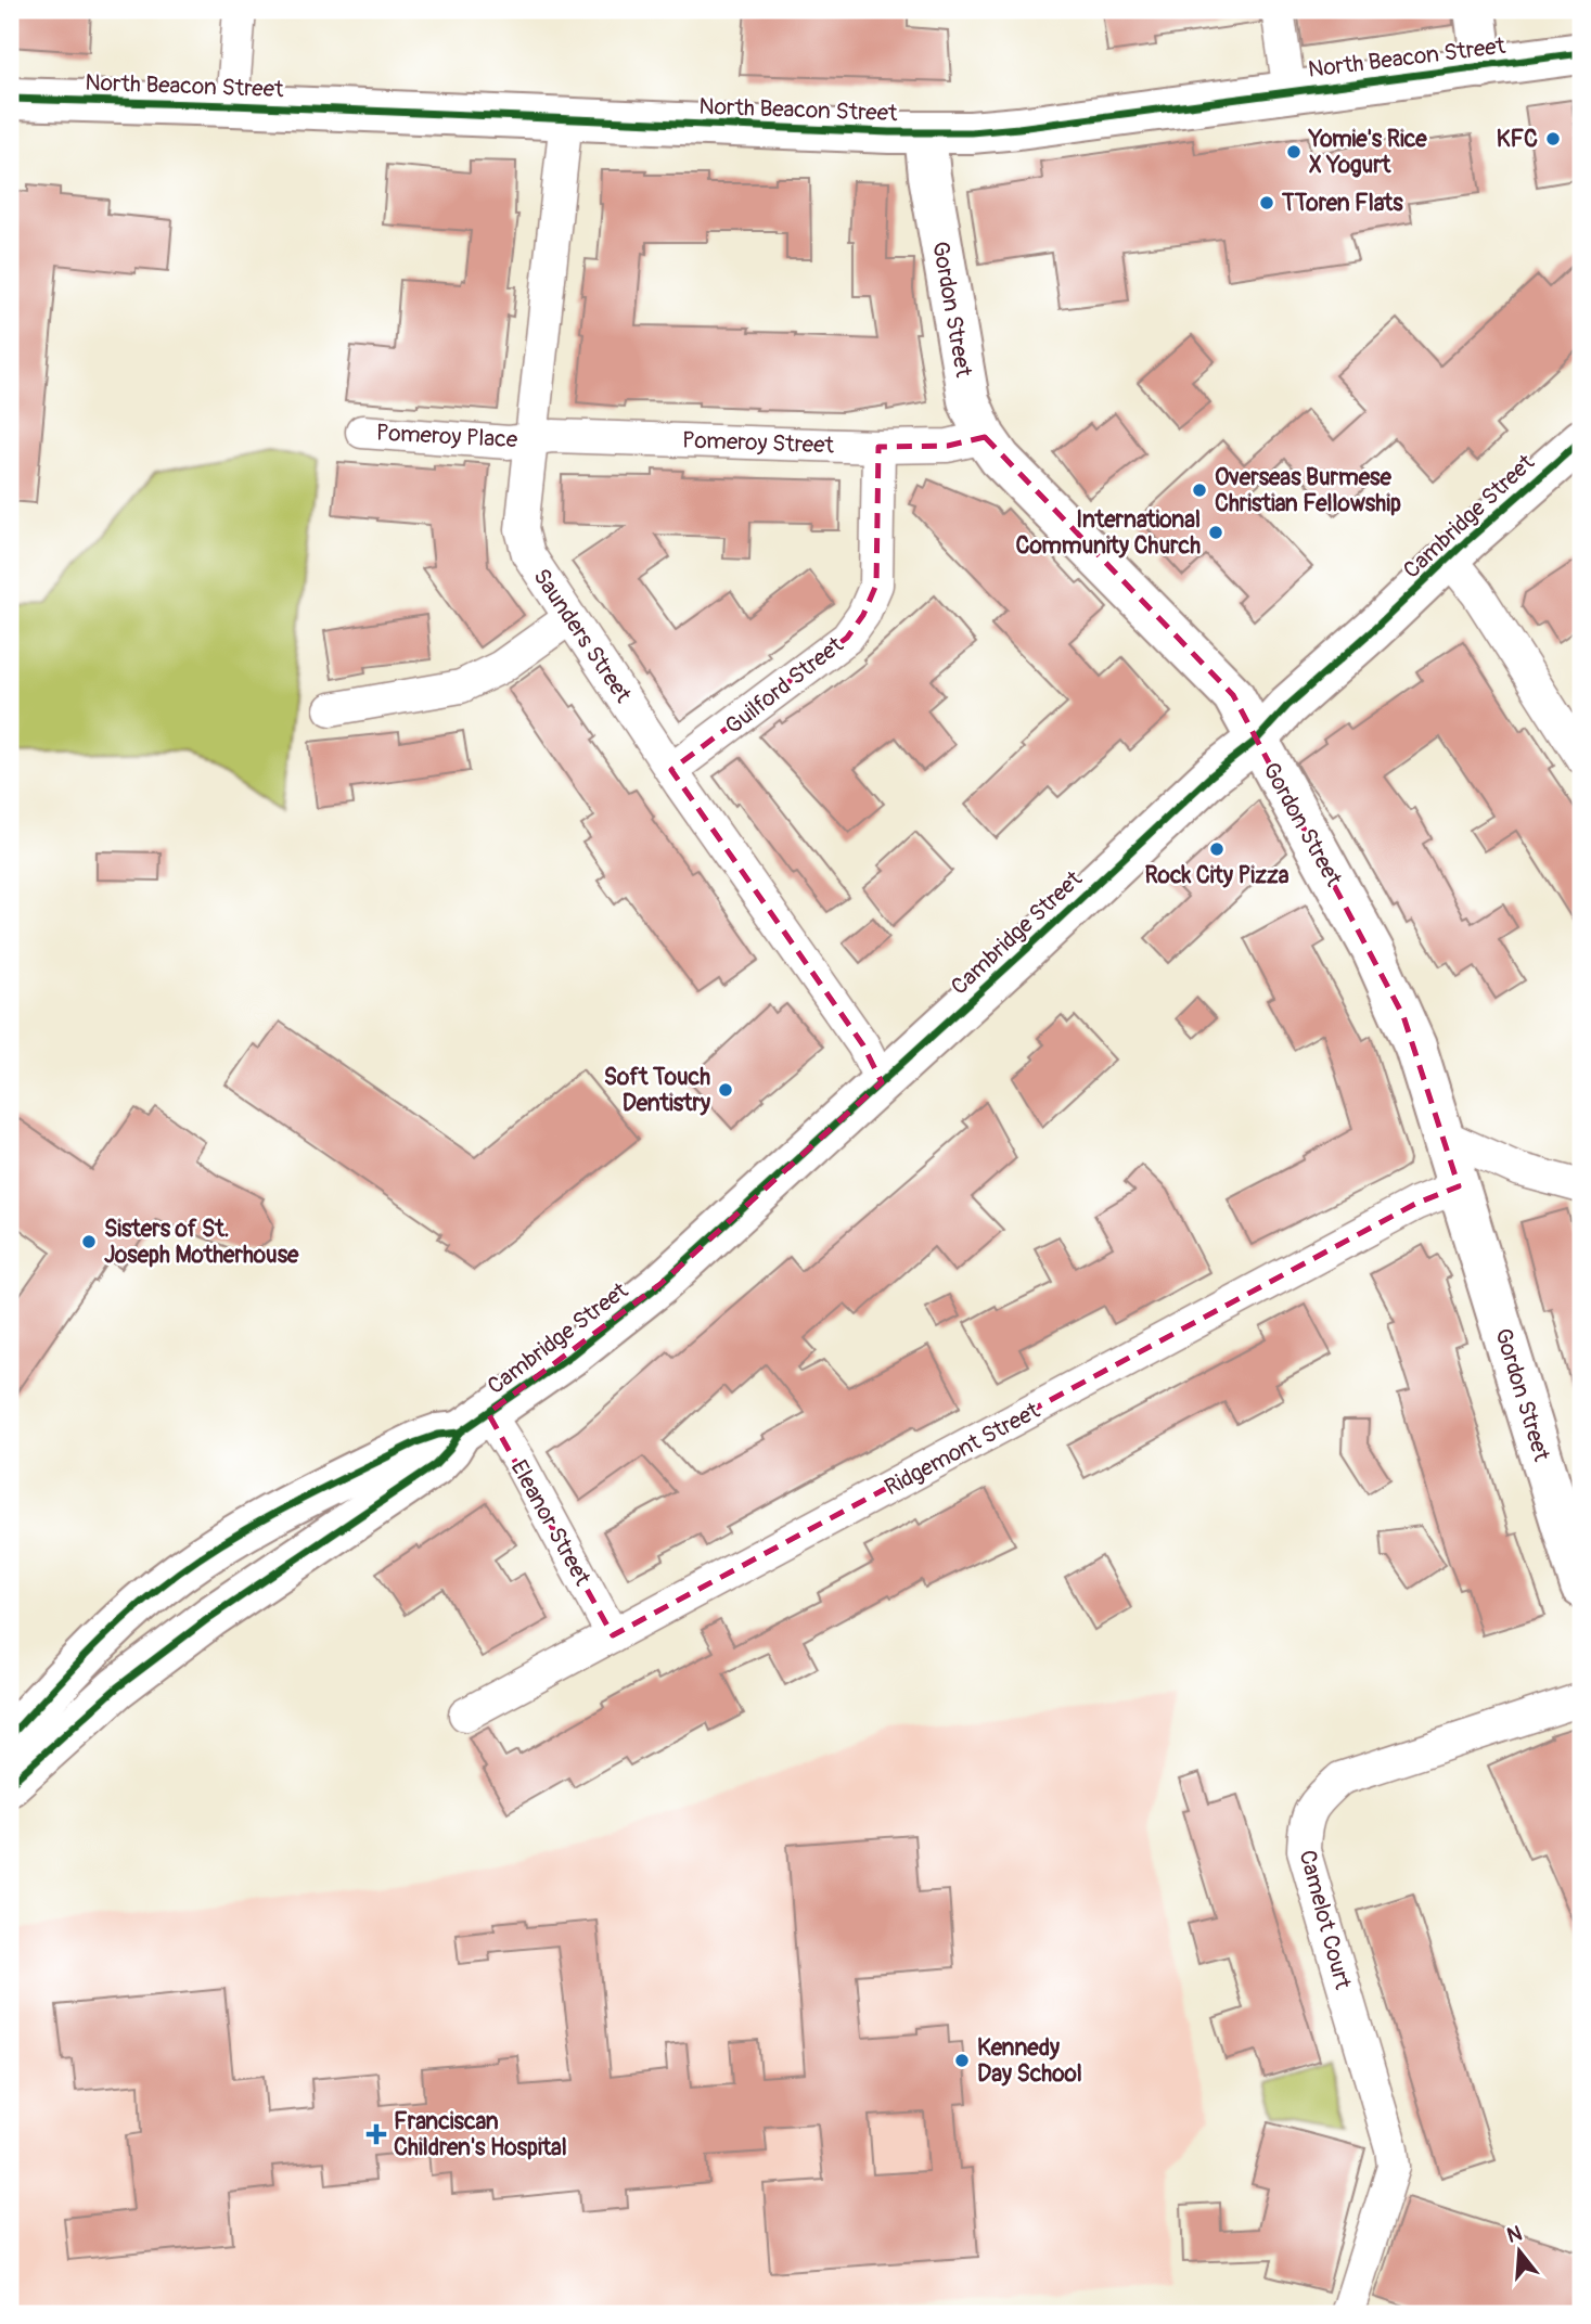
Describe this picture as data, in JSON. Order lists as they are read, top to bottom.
{
  "streets": {
    "main road": ["North Beacon Street", "Gordon Street", "Cambridge Street"],
    "street": [
      "Pomeroy Place",
      "Pomeroy Street",
      "Saunders Street",
      "Guilford Street",
      "Ridgemont Street",
      "Eleanor Street",
      "Camelot Court"
    ]
  },
  "crossings": [
    ["North Beacon Street", "Gordon Street"],
    ["North Beacon Street", "Saunders Street"],
    ["Gordon Street", "Pomeroy Street"],
    ["Gordon Street", "Cambridge Street"],
    ["Gordon Street", "Ridgemont Street"],
    ["Pomeroy Place", "Pomeroy Street"],
    ["Pomeroy Place", "Saunders Street"],
    ["Pomeroy Street", "Saunders Street"],
    ["Pomeroy Street", "Guilford Street"],
    ["Cambridge Street", "Saunders Street"],
    ["Cambridge Street", "Eleanor Street"],
    ["Saunders Street", "Guilford Street"],
    ["Ridgemont Street", "Eleanor Street"]
  ],
  "places": {
    "other": [
      "KFC",
      "Yomie's Rice X Yogurt",
      "TToren Flats",
      "Overseas Burmese Christian Fellowship",
      "International Community Church",
      "Rock City Pizza",
      "Soft Touch Dentistry",
      "Sisters of St. Joseph Motherhouse",
      "Kennedy Day School"
    ],
    "health": ["Franciscan Children's Hospital"]
  },
  "north": "top"
}
